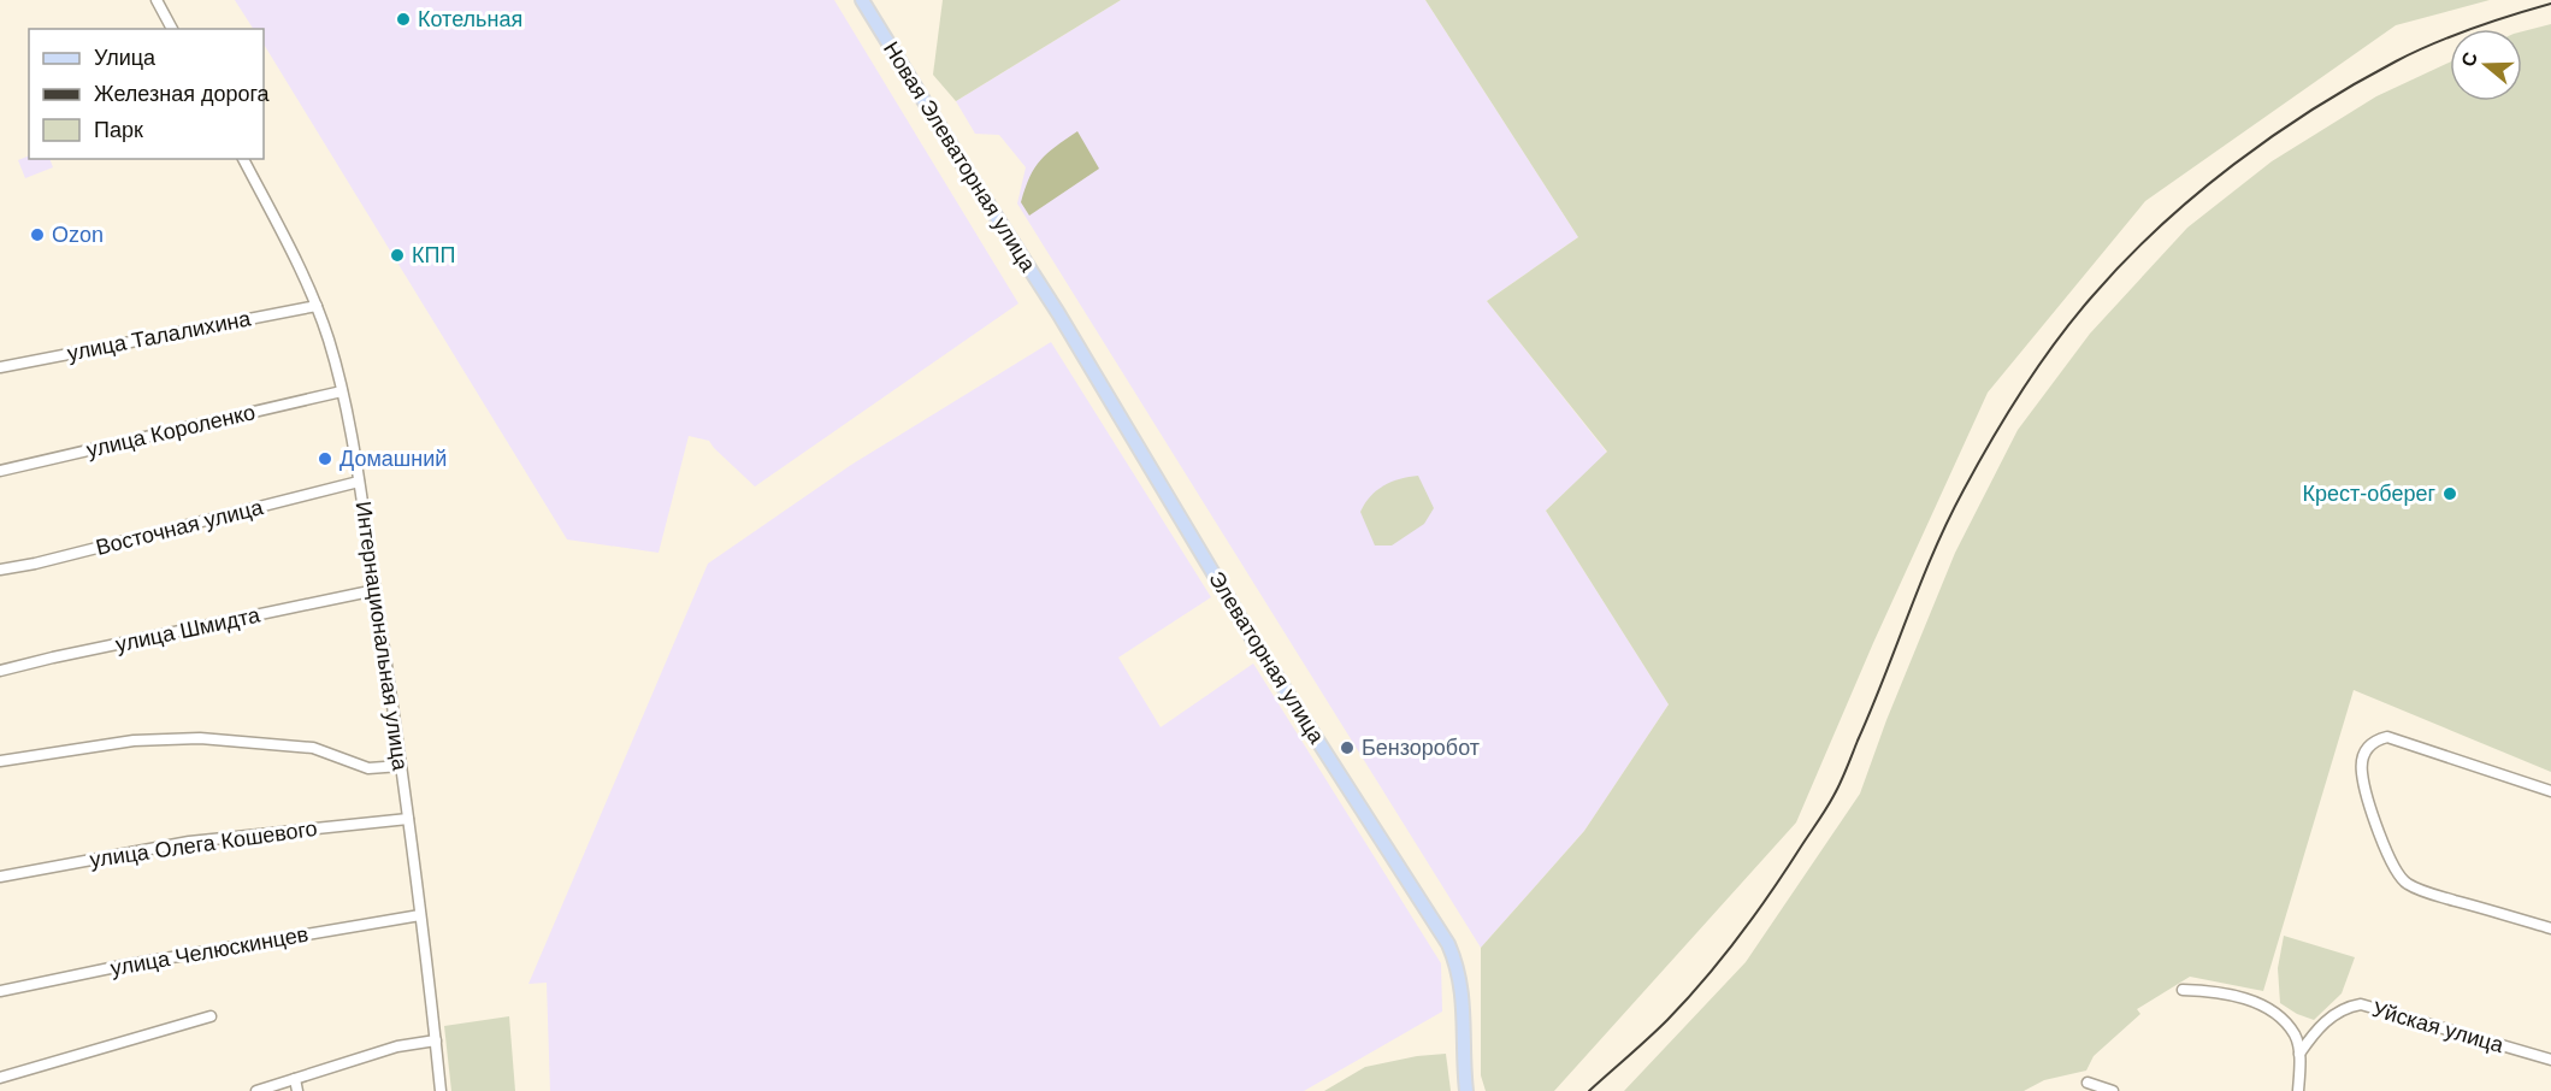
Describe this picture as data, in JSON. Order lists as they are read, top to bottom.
{
  "streets": {
    "main road": ["Новая Элеваторная улица", "Элеваторная улица"],
    "street": [
      "улица Талалихина",
      "улица Короленко",
      "Восточная улица",
      "улица Шмидта",
      "Интернациональная улица",
      "улица Олега Кошевого",
      "улица Челюскинцев",
      "Уйская улица"
    ]
  },
  "crossings": [
    ["Новая Элеваторная улица", "Элеваторная улица"],
    ["улица Талалихина", "Интернациональная улица"],
    ["улица Короленко", "Интернациональная улица"],
    ["Восточная улица", "Интернациональная улица"],
    ["улица Шмидта", "Интернациональная улица"],
    ["Интернациональная улица", "улица Олега Кошевого"],
    ["Интернациональная улица", "улица Челюскинцев"]
  ],
  "places": [
    "Котельная",
    "Ozon",
    "КПП",
    "Домашний",
    "Крест-оберег",
    "Бензоробот"
  ],
  "legend": ["Улица", "Железная дорога", "Парк"],
  "north": "left"
}
